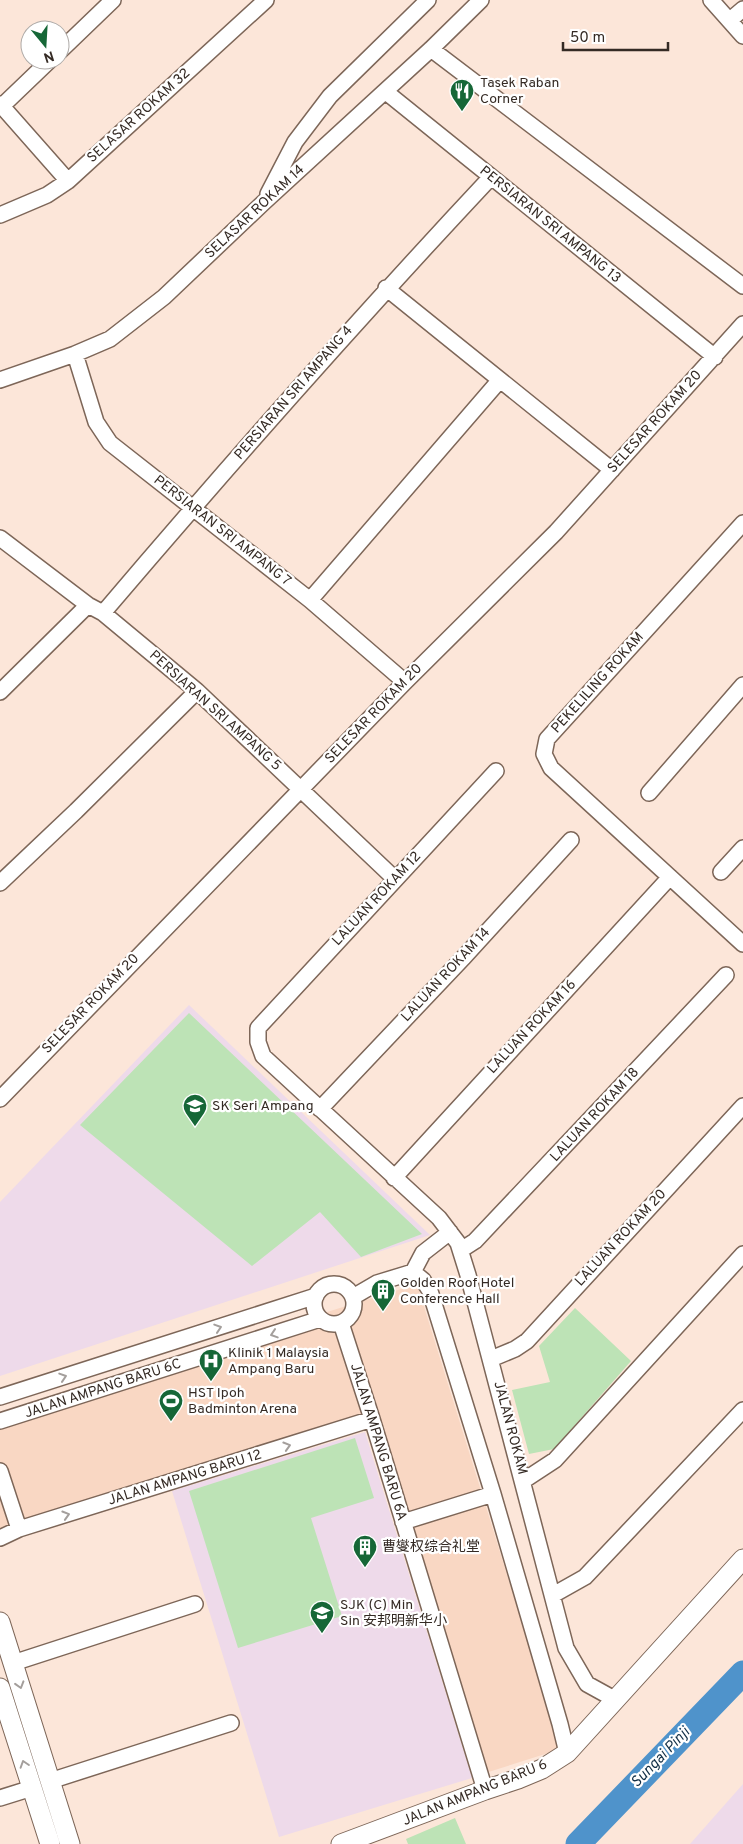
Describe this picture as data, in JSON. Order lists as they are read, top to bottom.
{
  "streets": {
    "main road": ["JALAN AMPANG BARU 6"],
    "street": [
      "SELASAR ROKAM 32",
      "SELASAR ROKAM 14",
      "PERSIARAN SRI AMPANG 13",
      "PERSIARAN SRI AMPANG 4",
      "SELESAR ROKAM 20",
      "PERSIARAN SRI AMPANG 7",
      "PEKELILING ROKAM",
      "PERSIARAN SRI AMPANG 5",
      "LALUAN ROKAM 12",
      "LALUAN ROKAM 14",
      "LALUAN ROKAM 16",
      "LALUAN ROKAM 18",
      "LALUAN ROKAM 20",
      "JALAN AMPANG BARU 6C",
      "JALAN ROKAM",
      "JALAN AMPANG BARU 6A",
      "JALAN AMPANG BARU 12"
    ]
  },
  "crossings": [
    ["SELASAR ROKAM 14", "PERSIARAN SRI AMPANG 13"],
    ["SELASAR ROKAM 14", "PERSIARAN SRI AMPANG 7"],
    ["PERSIARAN SRI AMPANG 13", "PERSIARAN SRI AMPANG 4"],
    ["PERSIARAN SRI AMPANG 13", "SELESAR ROKAM 20"],
    ["PERSIARAN SRI AMPANG 4", "PERSIARAN SRI AMPANG 7"],
    ["PERSIARAN SRI AMPANG 4", "PERSIARAN SRI AMPANG 5"],
    ["SELESAR ROKAM 20", "PERSIARAN SRI AMPANG 7"],
    ["SELESAR ROKAM 20", "PERSIARAN SRI AMPANG 5"],
    ["PEKELILING ROKAM", "LALUAN ROKAM 16"],
    ["PERSIARAN SRI AMPANG 5", "LALUAN ROKAM 12"],
    ["LALUAN ROKAM 12", "JALAN ROKAM"],
    ["LALUAN ROKAM 14", "JALAN ROKAM"],
    ["LALUAN ROKAM 16", "JALAN ROKAM"],
    ["LALUAN ROKAM 18", "JALAN ROKAM"],
    ["LALUAN ROKAM 20", "JALAN ROKAM"],
    ["JALAN AMPANG BARU 6C", "JALAN AMPANG BARU 6A"],
    ["JALAN ROKAM", "JALAN AMPANG BARU 6"],
    ["JALAN AMPANG BARU 6A", "JALAN AMPANG BARU 12"],
    ["JALAN AMPANG BARU 6A", "JALAN AMPANG BARU 6"]
  ],
  "water": ["Sungai Pinji"],
  "places": {
    "restaurant": ["Tasek Raban Corner"],
    "school or university": ["SK Seri Ampang", "SJK (C) Min Sin 安邦明新华小"],
    "building": ["Golden Roof Hotel Conference Hall", "曹燮权综合礼堂"],
    "hospital": ["Klinik 1 Malaysia Ampang Baru"],
    "sports": ["HST Ipoh Badminton Arena"]
  },
  "scale_bar": "50 m",
  "north": "bottom"
}
